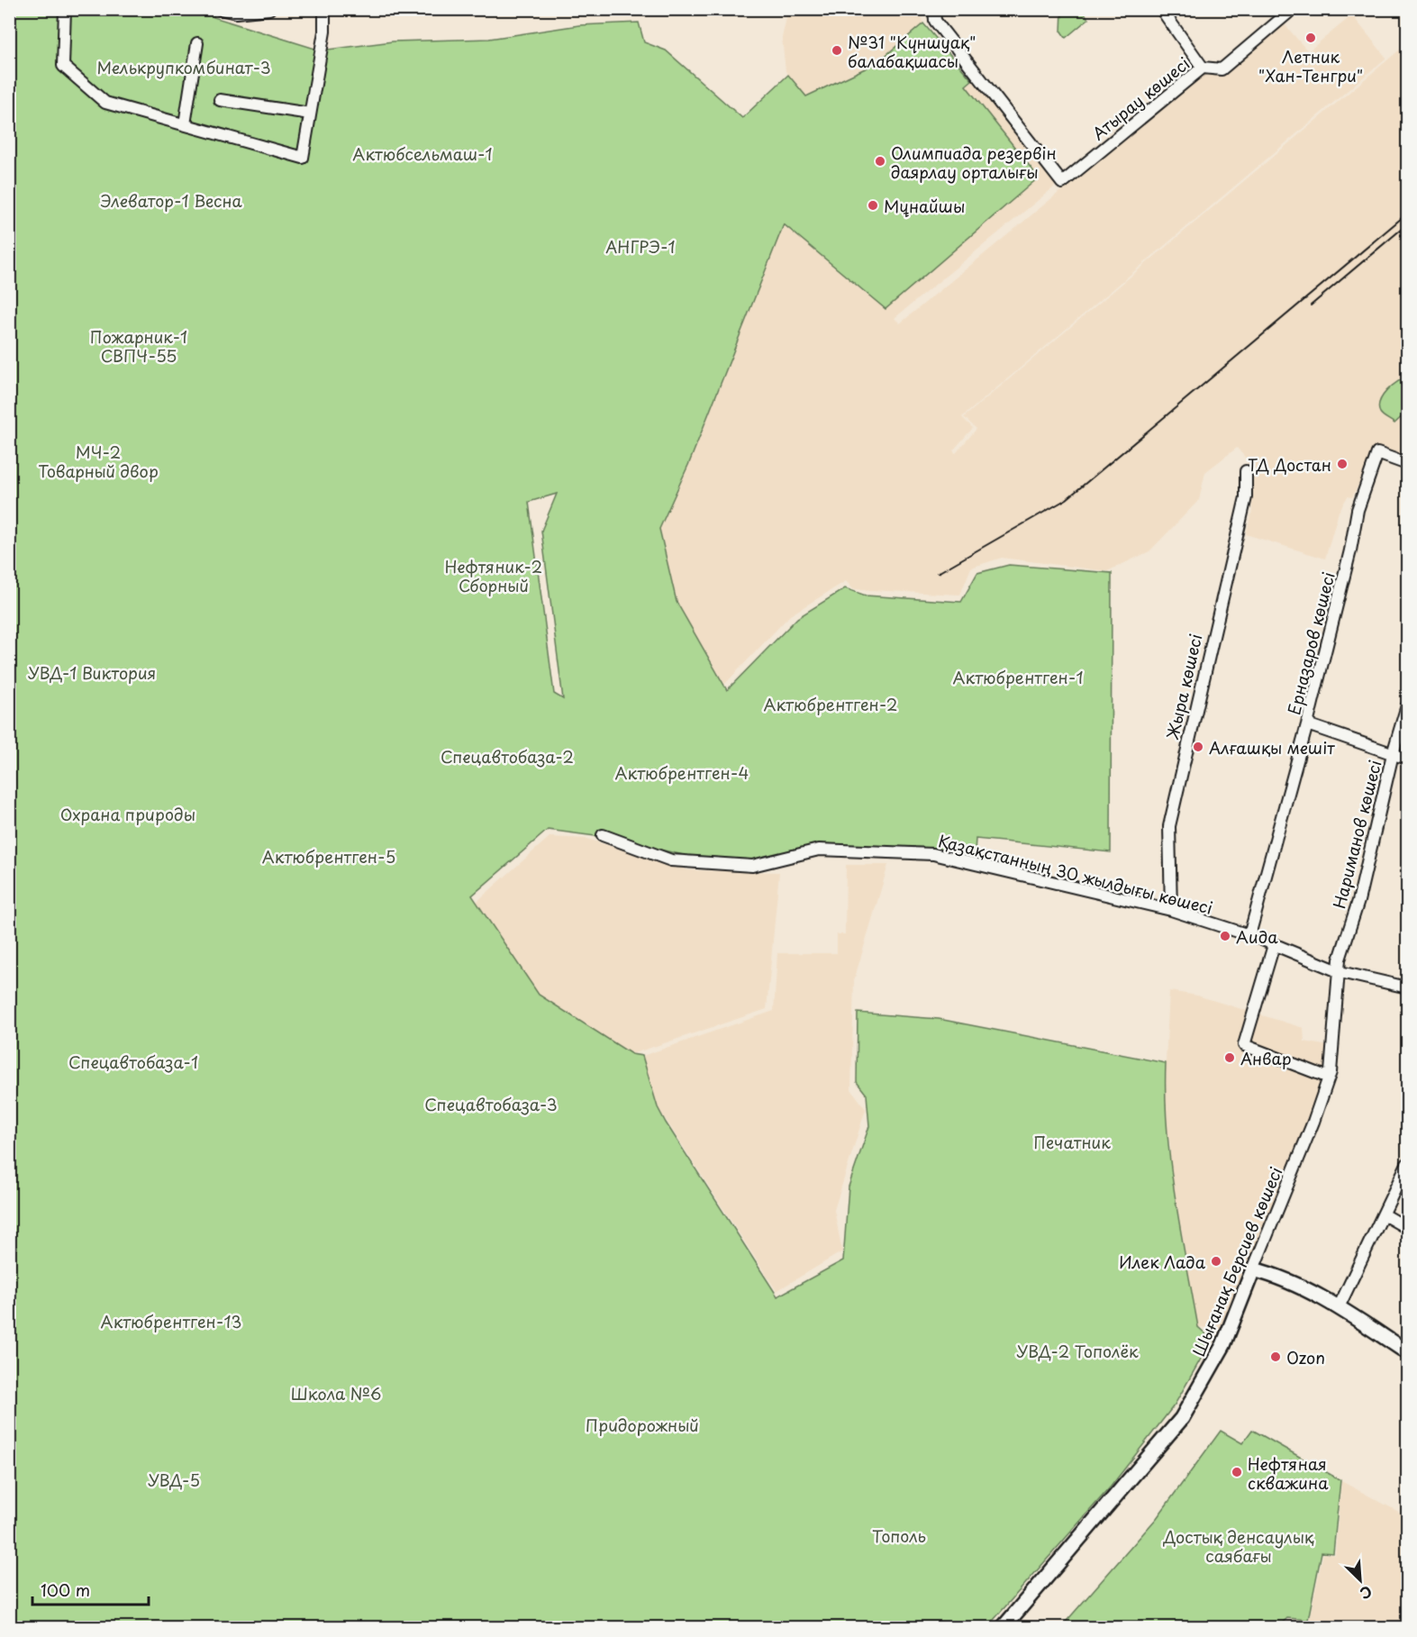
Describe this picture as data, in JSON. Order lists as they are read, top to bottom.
{
  "streets": {
    "main road": ["Шығанақ Берсиев көшесі"],
    "street": [
      "Атырау көшесі",
      "Ерназаров көшесі",
      "Жыра көшесі",
      "Нариманов көшесі",
      "Қазақстанның 30 жылдығы көшесі"
    ]
  },
  "crossings": [
    ["Ерназаров көшесі", "Қазақстанның 30 жылдығы көшесі"],
    ["Жыра көшесі", "Қазақстанның 30 жылдығы көшесі"],
    ["Нариманов көшесі", "Қазақстанның 30 жылдығы көшесі"],
    ["Нариманов көшесі", "Шығанақ Берсиев көшесі"],
    ["Қазақстанның 30 жылдығы көшесі", "Шығанақ Берсиев көшесі"]
  ],
  "parks": [
    "Мелькрупкомбинат-3",
    "Актюбсельмаш-1",
    "Элеватор-1 Весна",
    "АНГРЭ-1",
    "Пожарник-1 СВПЧ-55",
    "МЧ-2 Товарный двор",
    "Нефтяник-2 Сборный",
    "УВД-1 Виктория",
    "Актюбрентген-1",
    "Актюбрентген-2",
    "Спецавтобаза-2",
    "Актюбрентген-4",
    "Охрана природы",
    "Актюбрентген-5",
    "Спецавтобаза-1",
    "Спецавтобаза-3",
    "Печатник",
    "Актюбрентген-13",
    "УВД-2 Тополёк",
    "Школа №6",
    "Придорожный",
    "УВД-5",
    "Тополь",
    "Достық денсаулық саябағы"
  ],
  "places": [
    "Летник \"Хан-Тенгри\"",
    "№31 \"Күншуақ\" балабақшасы",
    "Олимпиада резервін даярлау орталығы",
    "Мұнайшы",
    "ТД Достан",
    "Алғашқы мешіт",
    "Аида",
    "Анвар",
    "Илек Лада",
    "Ozon",
    "Нефтяная скважина"
  ],
  "scale_bar": "100 m",
  "north": "bottom right"
}
